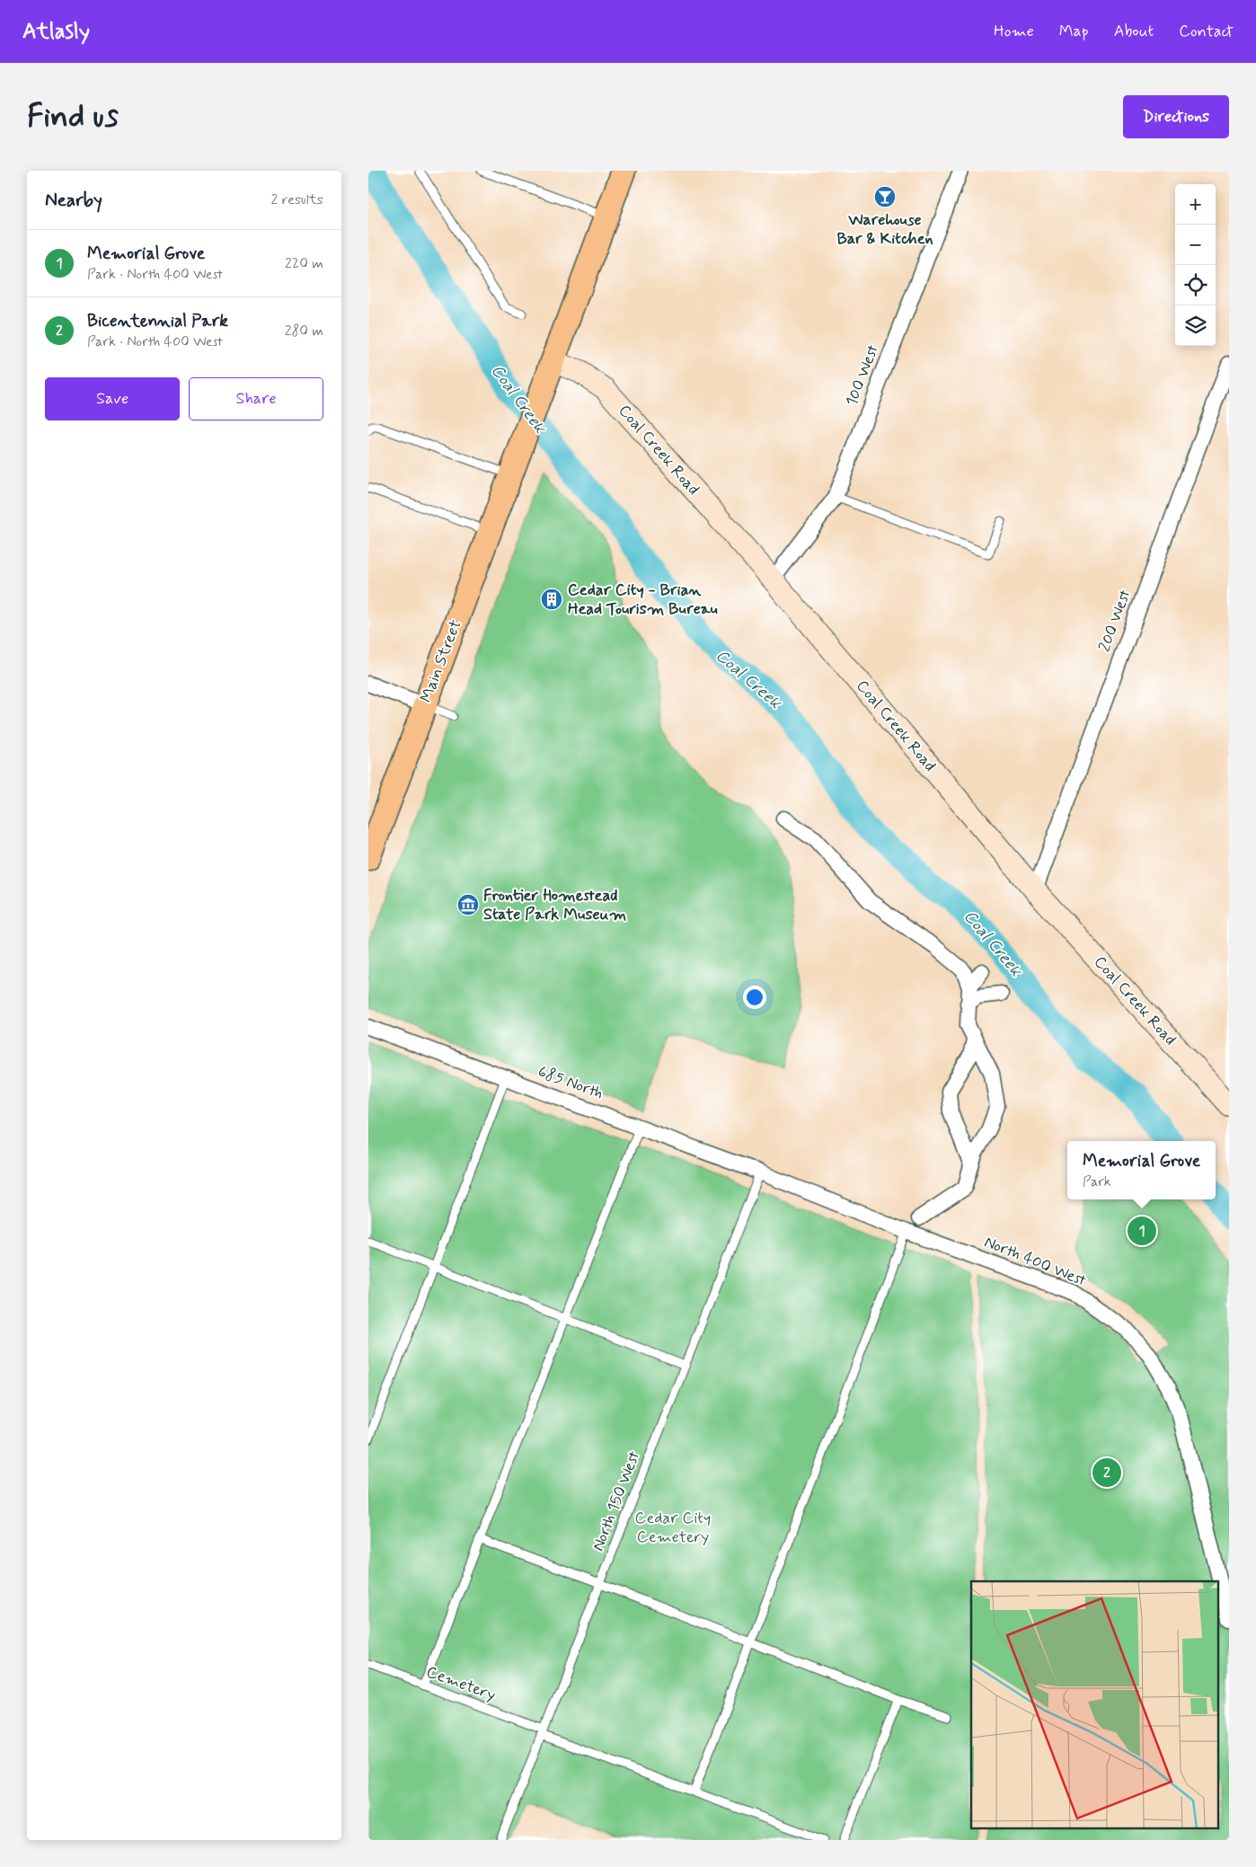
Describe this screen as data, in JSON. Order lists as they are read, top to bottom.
{
  "streets": {
    "main road": ["Coal Creek Road", "Main Street"],
    "street": [
      "100 West",
      "200 West",
      "685 North",
      "North 400 West"
    ],
    "lane": ["North 150 West", "Cemetery"]
  },
  "crossings": [
    ["100 West", "Coal Creek Road"],
    ["Coal Creek Road", "200 West"],
    ["Coal Creek Road", "Main Street"],
    ["685 North", "North 400 West"],
    ["685 North", "North 150 West"],
    ["North 400 West", "North 150 West"],
    ["North 150 West", "Cemetery"]
  ],
  "water": ["Coal Creek"],
  "parks": ["Cedar City Cemetery"],
  "places": {
    "bar": ["Warehouse Bar & Kitchen"],
    "building": ["Cedar City - Brian Head Tourism Bureau"],
    "museum": ["Frontier Homestead State Park Museum"]
  },
  "page": {
    "header": "Atlasly",
    "nav": [
      "Home",
      "Map",
      "About",
      "Contact"
    ],
    "buttons": [
      "Directions",
      ["Save", "Share"]
    ],
    "title": "Find us",
    "heading": ["Nearby", "2 results"],
    "map_buttons": ["+", "−"],
    "list": [
      {
        "mark": "1",
        "name": "Memorial Grove",
        "note": "Park · North 400 West",
        "value": "220 m"
      },
      {
        "mark": "2",
        "name": "Bicentennial Park",
        "note": "Park · North 400 West",
        "value": "280 m"
      }
    ],
    "popup": ["Memorial Grove", "Park"],
    "pins": ["1", "2"]
  }
}
